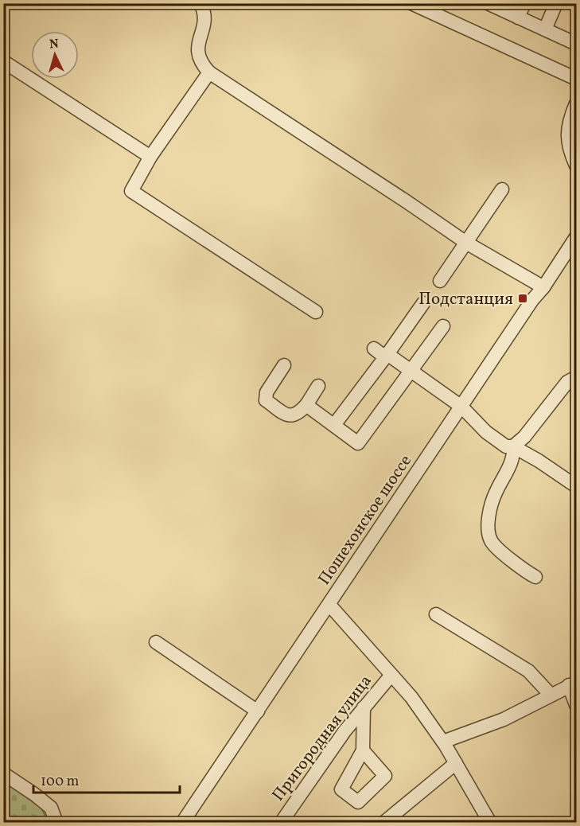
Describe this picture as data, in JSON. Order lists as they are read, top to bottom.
{
  "streets": {
    "street": ["Пошехонское шоссе", "Пригородная улица"]
  },
  "places": {
    "transit": ["Подстанция"]
  },
  "scale_bar": "100 m",
  "north": "top"
}
